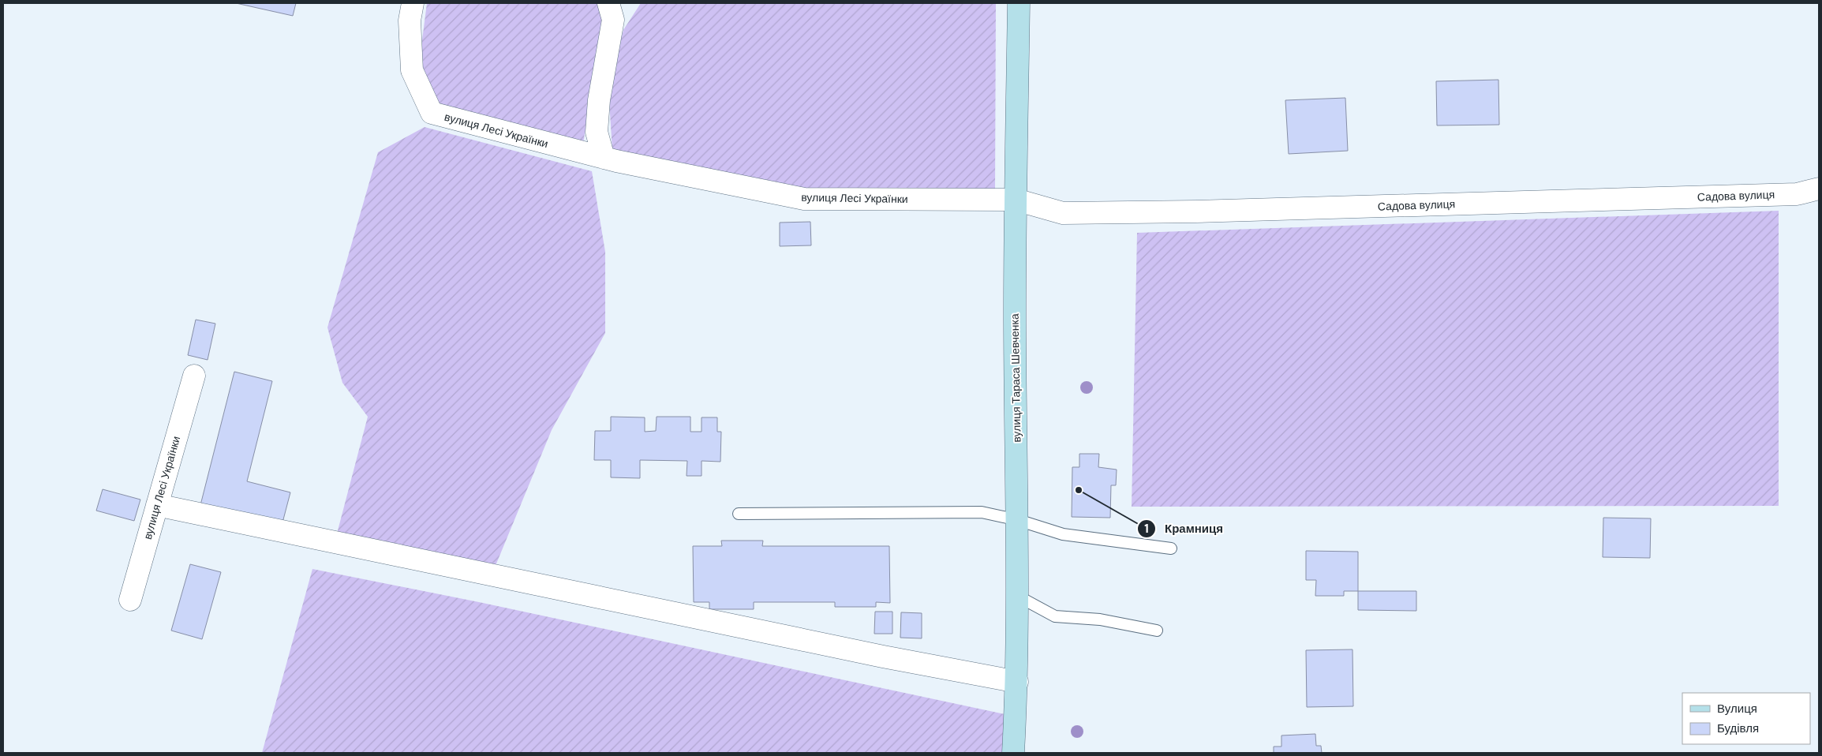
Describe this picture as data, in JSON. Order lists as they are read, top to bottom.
{
  "streets": {
    "street": ["вулиця Лесі Українки", "Садова вулиця", "вулиця Тараса Шевченка"]
  },
  "crossings": [
    ["вулиця Лесі Українки", "Садова вулиця"],
    ["вулиця Лесі Українки", "вулиця Тараса Шевченка"],
    ["Садова вулиця", "вулиця Тараса Шевченка"]
  ],
  "places": ["Крамниця"],
  "legend": ["Вулиця", "Будівля"]
}
